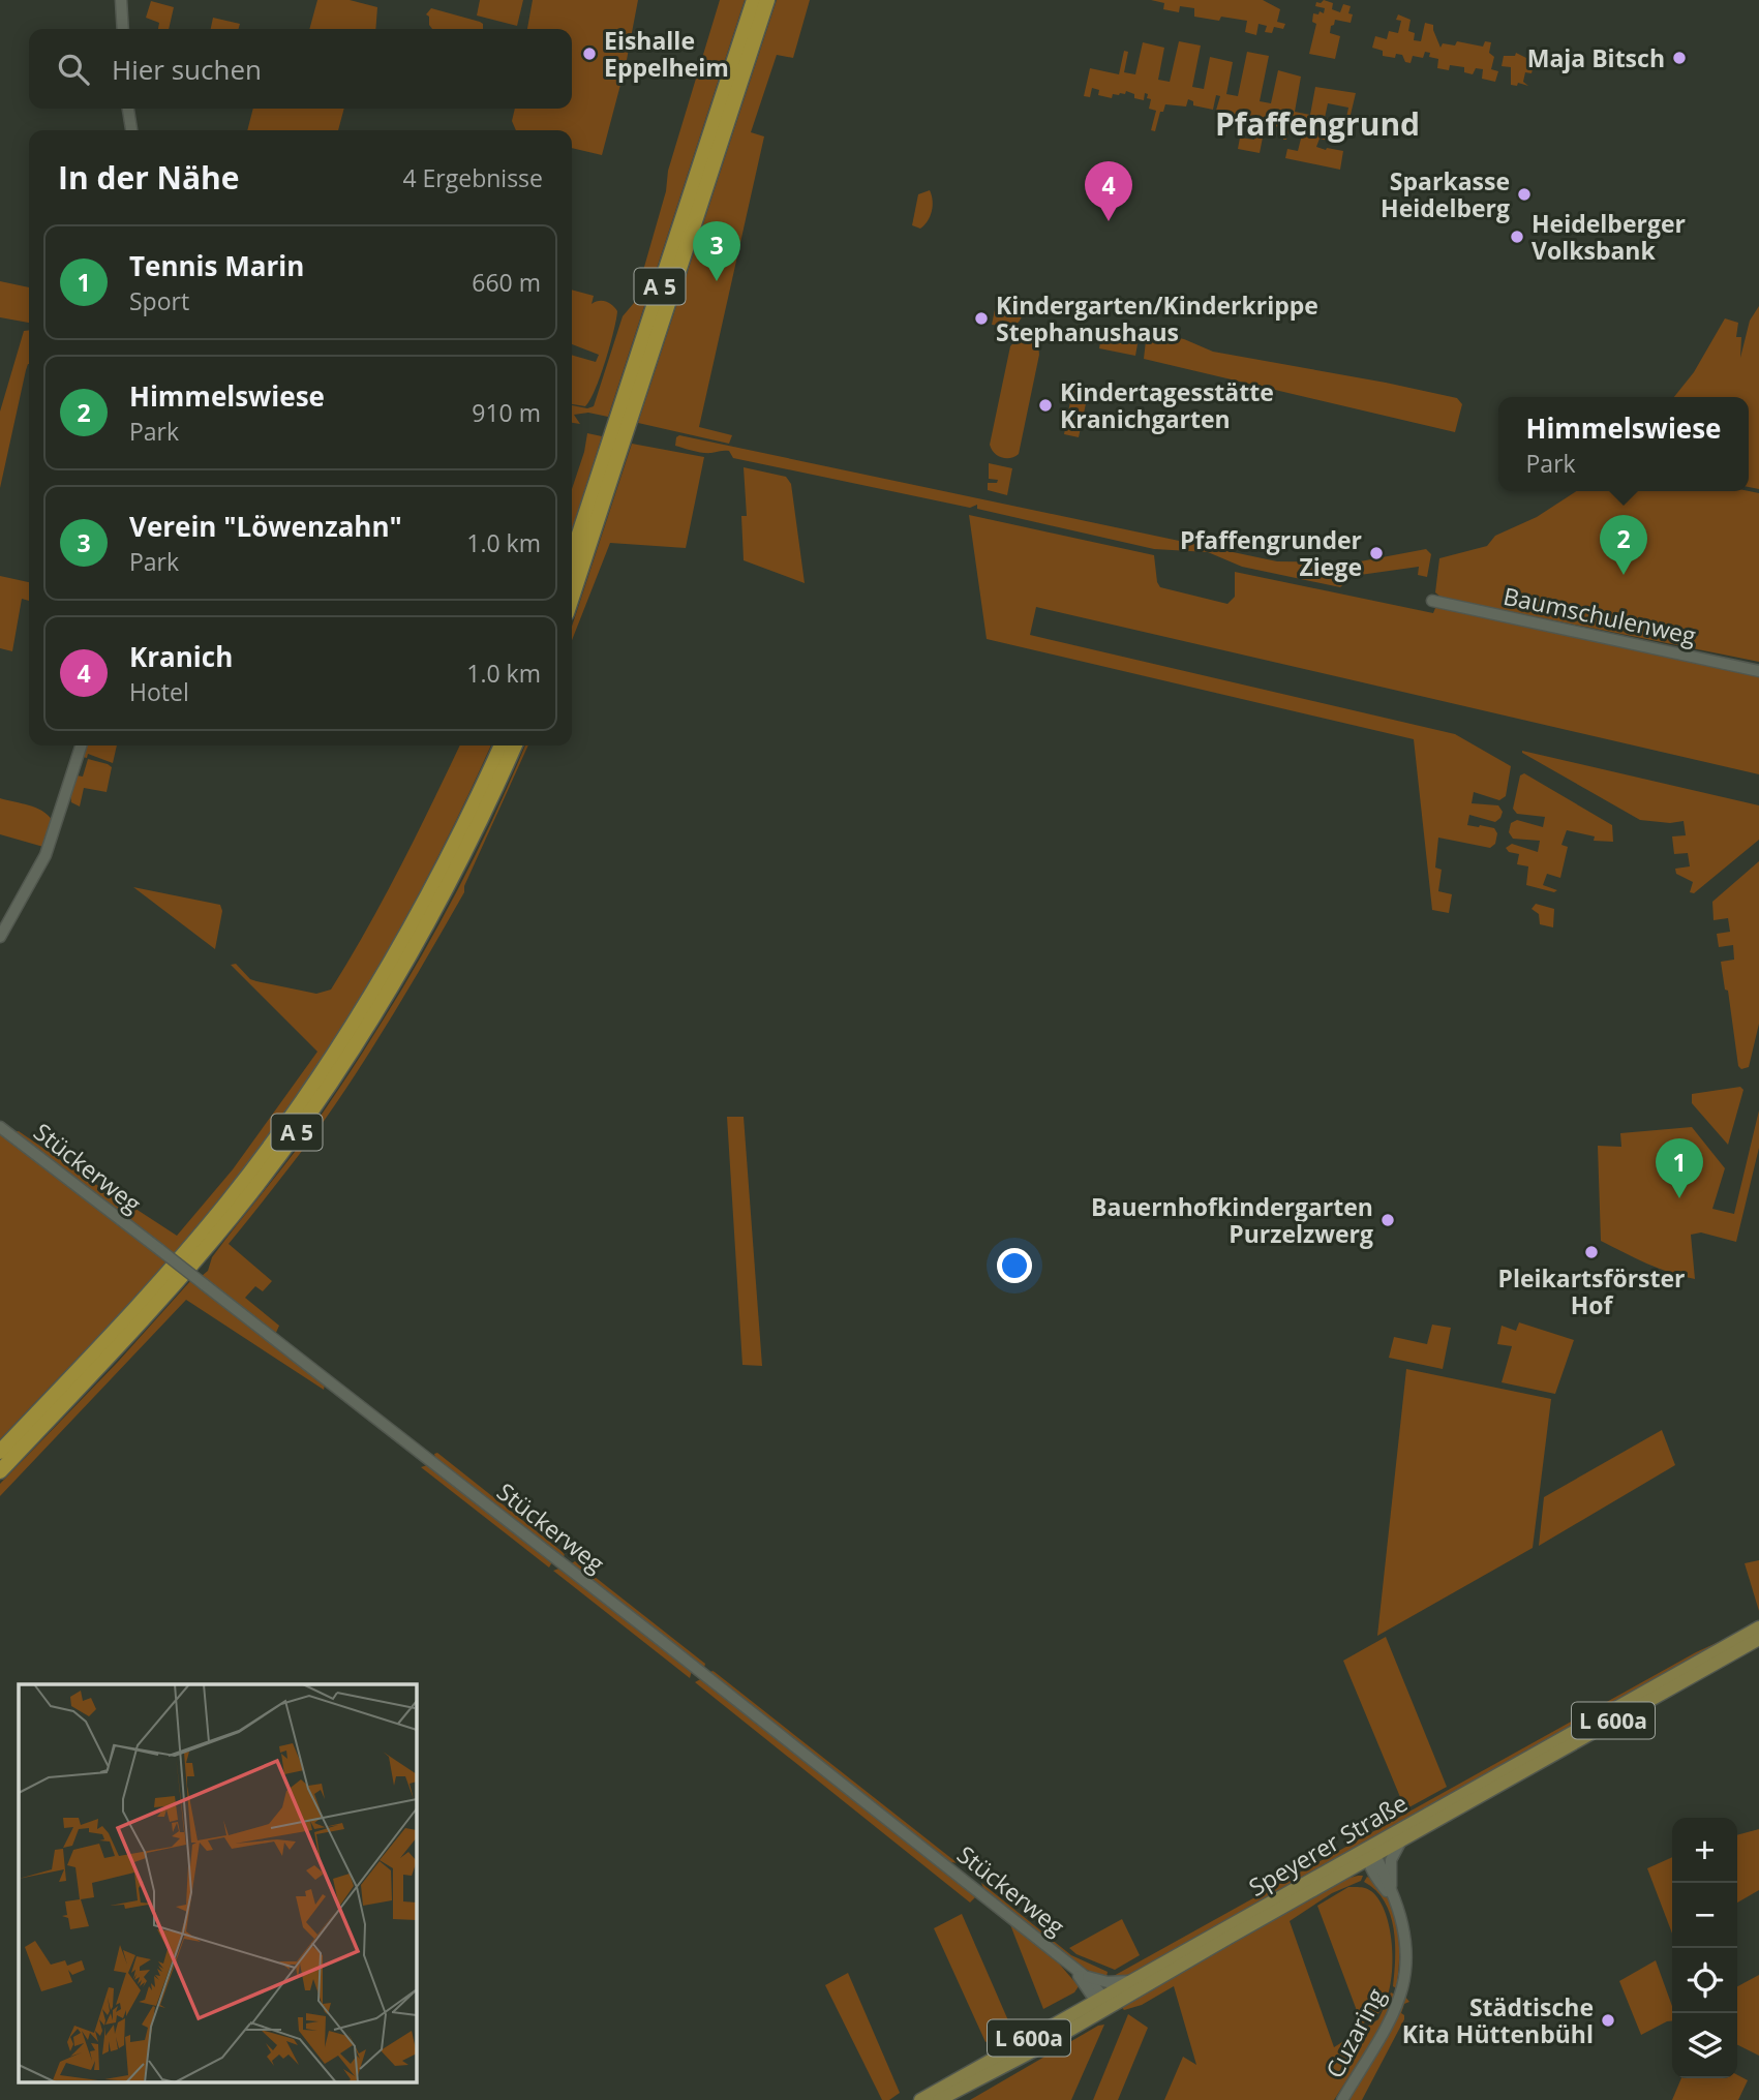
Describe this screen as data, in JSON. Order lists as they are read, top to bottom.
{
  "streets": {
    "highway": ["A 5"],
    "main road": ["L 600a", "Speyerer Straße"],
    "street": ["Baumschulenweg", "Stückerweg", "Cuzaring"]
  },
  "crossings": [
    ["Stückerweg", "Speyerer Straße"],
    ["Speyerer Straße", "Cuzaring"]
  ],
  "districts": ["Pfaffengrund"],
  "places": [
    "Eishalle Eppelheim",
    "Maja Bitsch",
    "Sparkasse Heidelberg",
    "Heidelberger Volksbank",
    "Kindergarten/Kinderkrippe Stephanushaus",
    "Kindertagesstätte Kranichgarten",
    "Pfaffengrunder Ziege",
    "Bauernhofkindergarten Purzelzwerg",
    "Pleikartsförster Hof",
    "Städtische Kita Hüttenbühl"
  ],
  "page": {
    "search": "Hier suchen",
    "heading": ["In der Nähe", "4 Ergebnisse"],
    "pins": [
      "4",
      "3",
      "2",
      "1"
    ],
    "list": [
      {
        "mark": "1",
        "name": "Tennis Marin",
        "note": "Sport",
        "value": "660 m"
      },
      {
        "mark": "2",
        "name": "Himmelswiese",
        "note": "Park",
        "value": "910 m"
      },
      {
        "mark": "3",
        "name": "Verein \"Löwenzahn\"",
        "note": "Park",
        "value": "1.0 km"
      },
      {
        "mark": "4",
        "name": "Kranich",
        "note": "Hotel",
        "value": "1.0 km"
      }
    ],
    "popup": ["Himmelswiese", "Park"],
    "map_buttons": ["+", "−"]
  }
}
